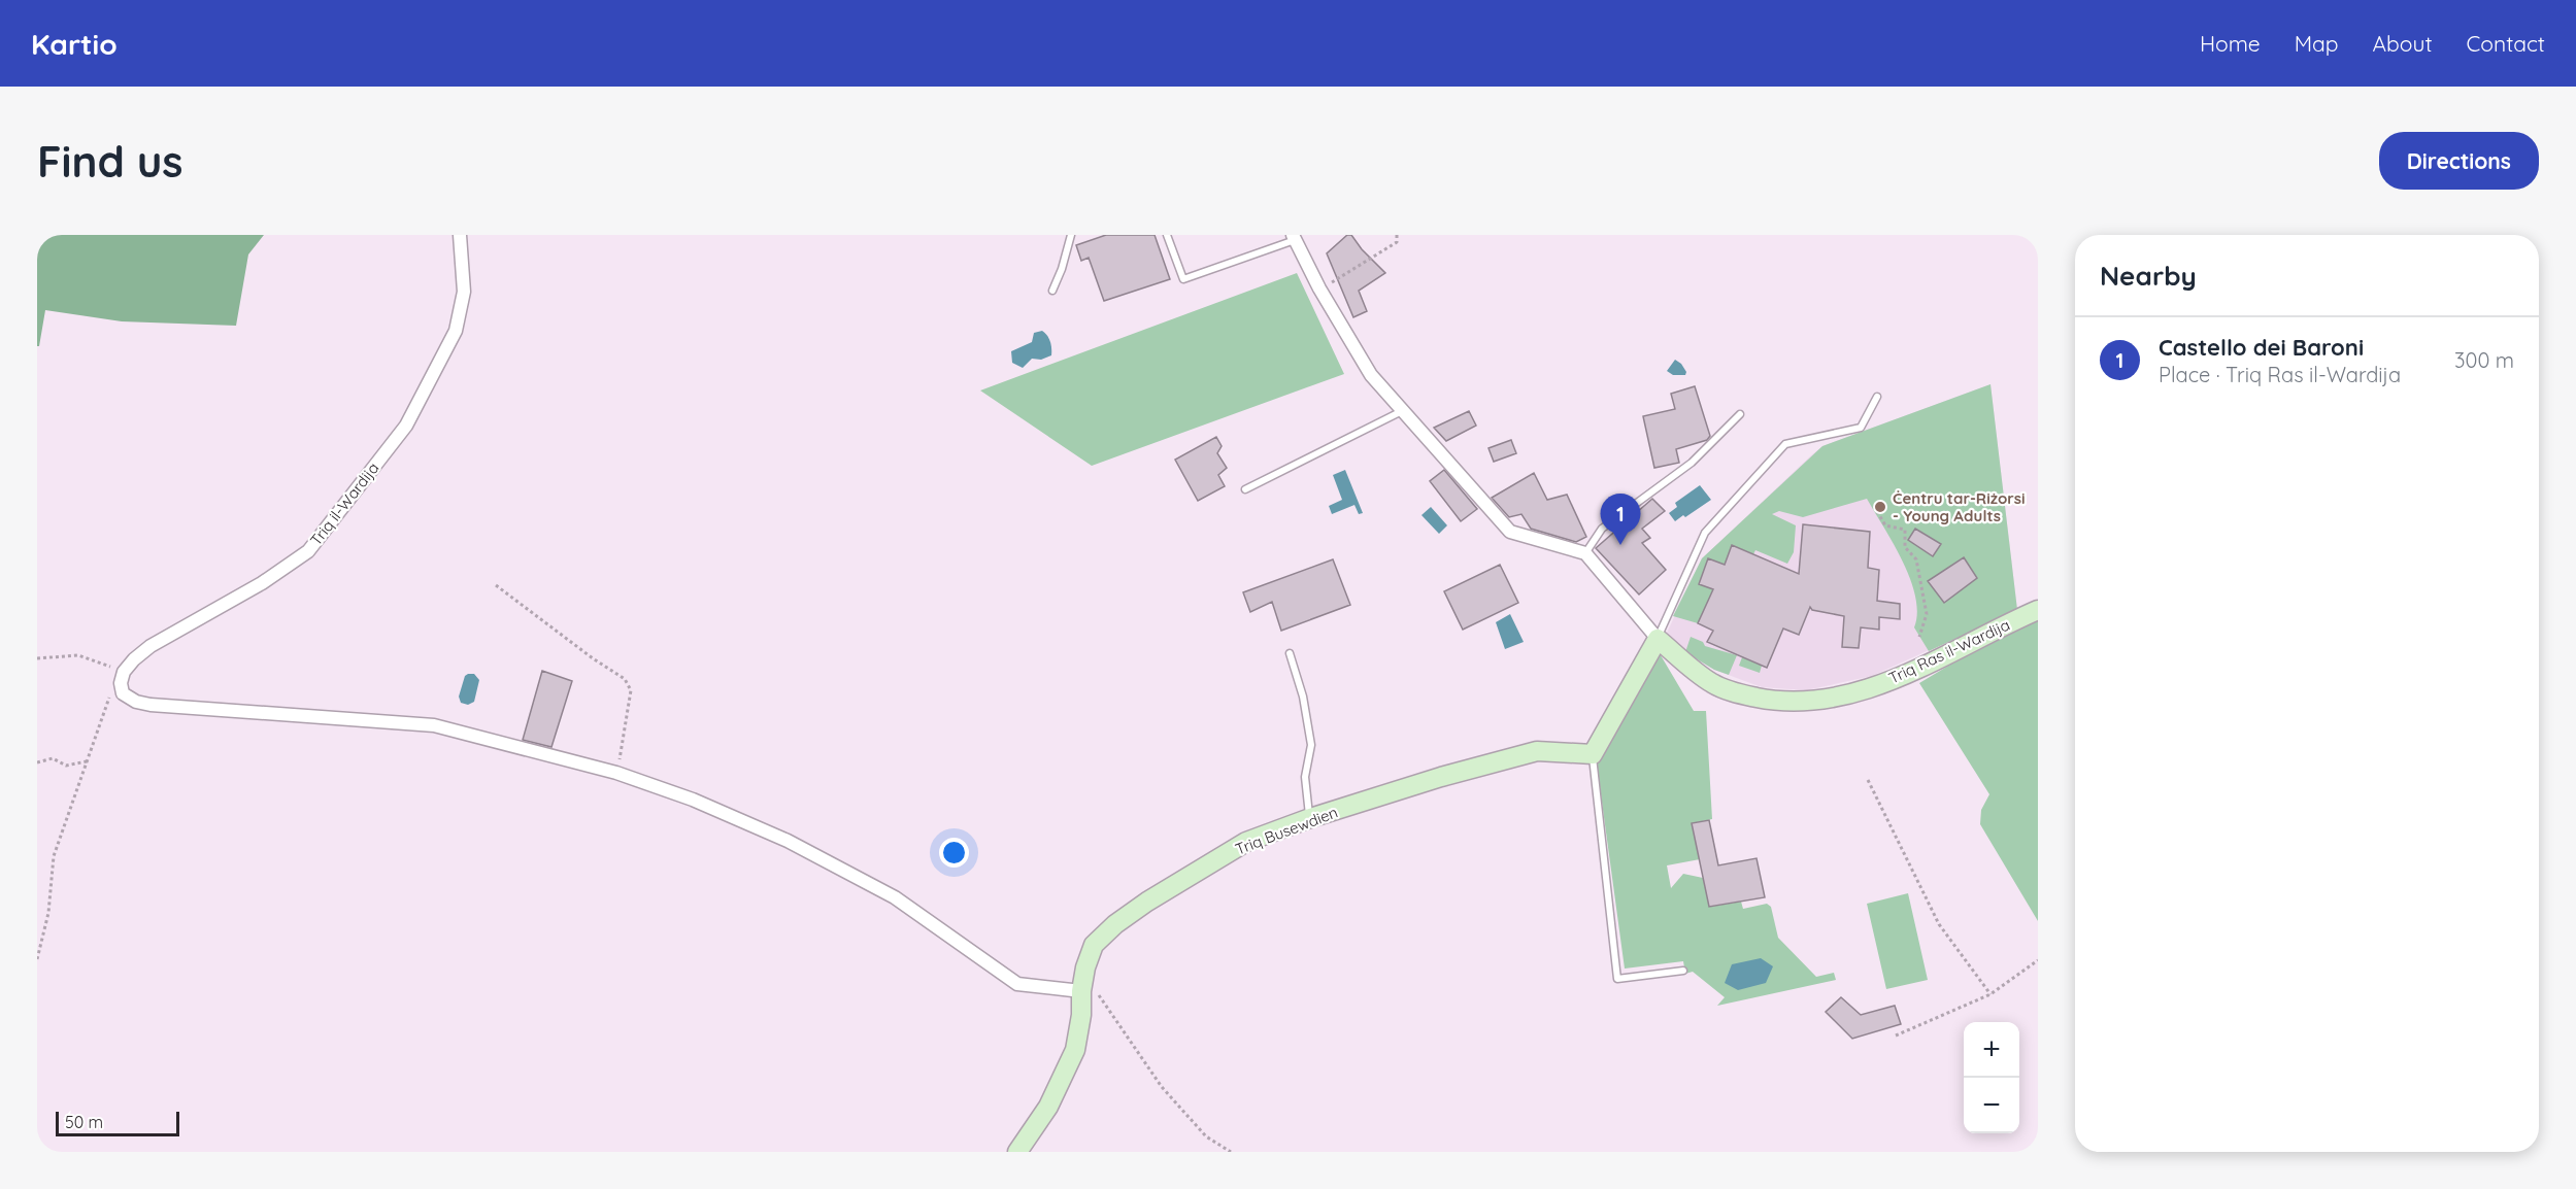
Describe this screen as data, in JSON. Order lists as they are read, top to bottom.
{
  "streets": {
    "street": ["Triq il-Wardija", "Triq Ras il-Wardija", "Triq Busewdien"]
  },
  "places": ["Ċentru tar-Riżorsi - Young Adults"],
  "scale_bar": "50 m",
  "page": {
    "header": "Kartio",
    "nav": [
      "Home",
      "Map",
      "About",
      "Contact"
    ],
    "buttons": "Directions",
    "title": "Find us",
    "heading": "Nearby",
    "list": [
      {
        "mark": "1",
        "name": "Castello dei Baroni",
        "note": "Place · Triq Ras il-Wardija",
        "value": "300 m"
      }
    ],
    "pins": "1",
    "map_buttons": ["+", "−"],
    "scale": "50 m"
  }
}
